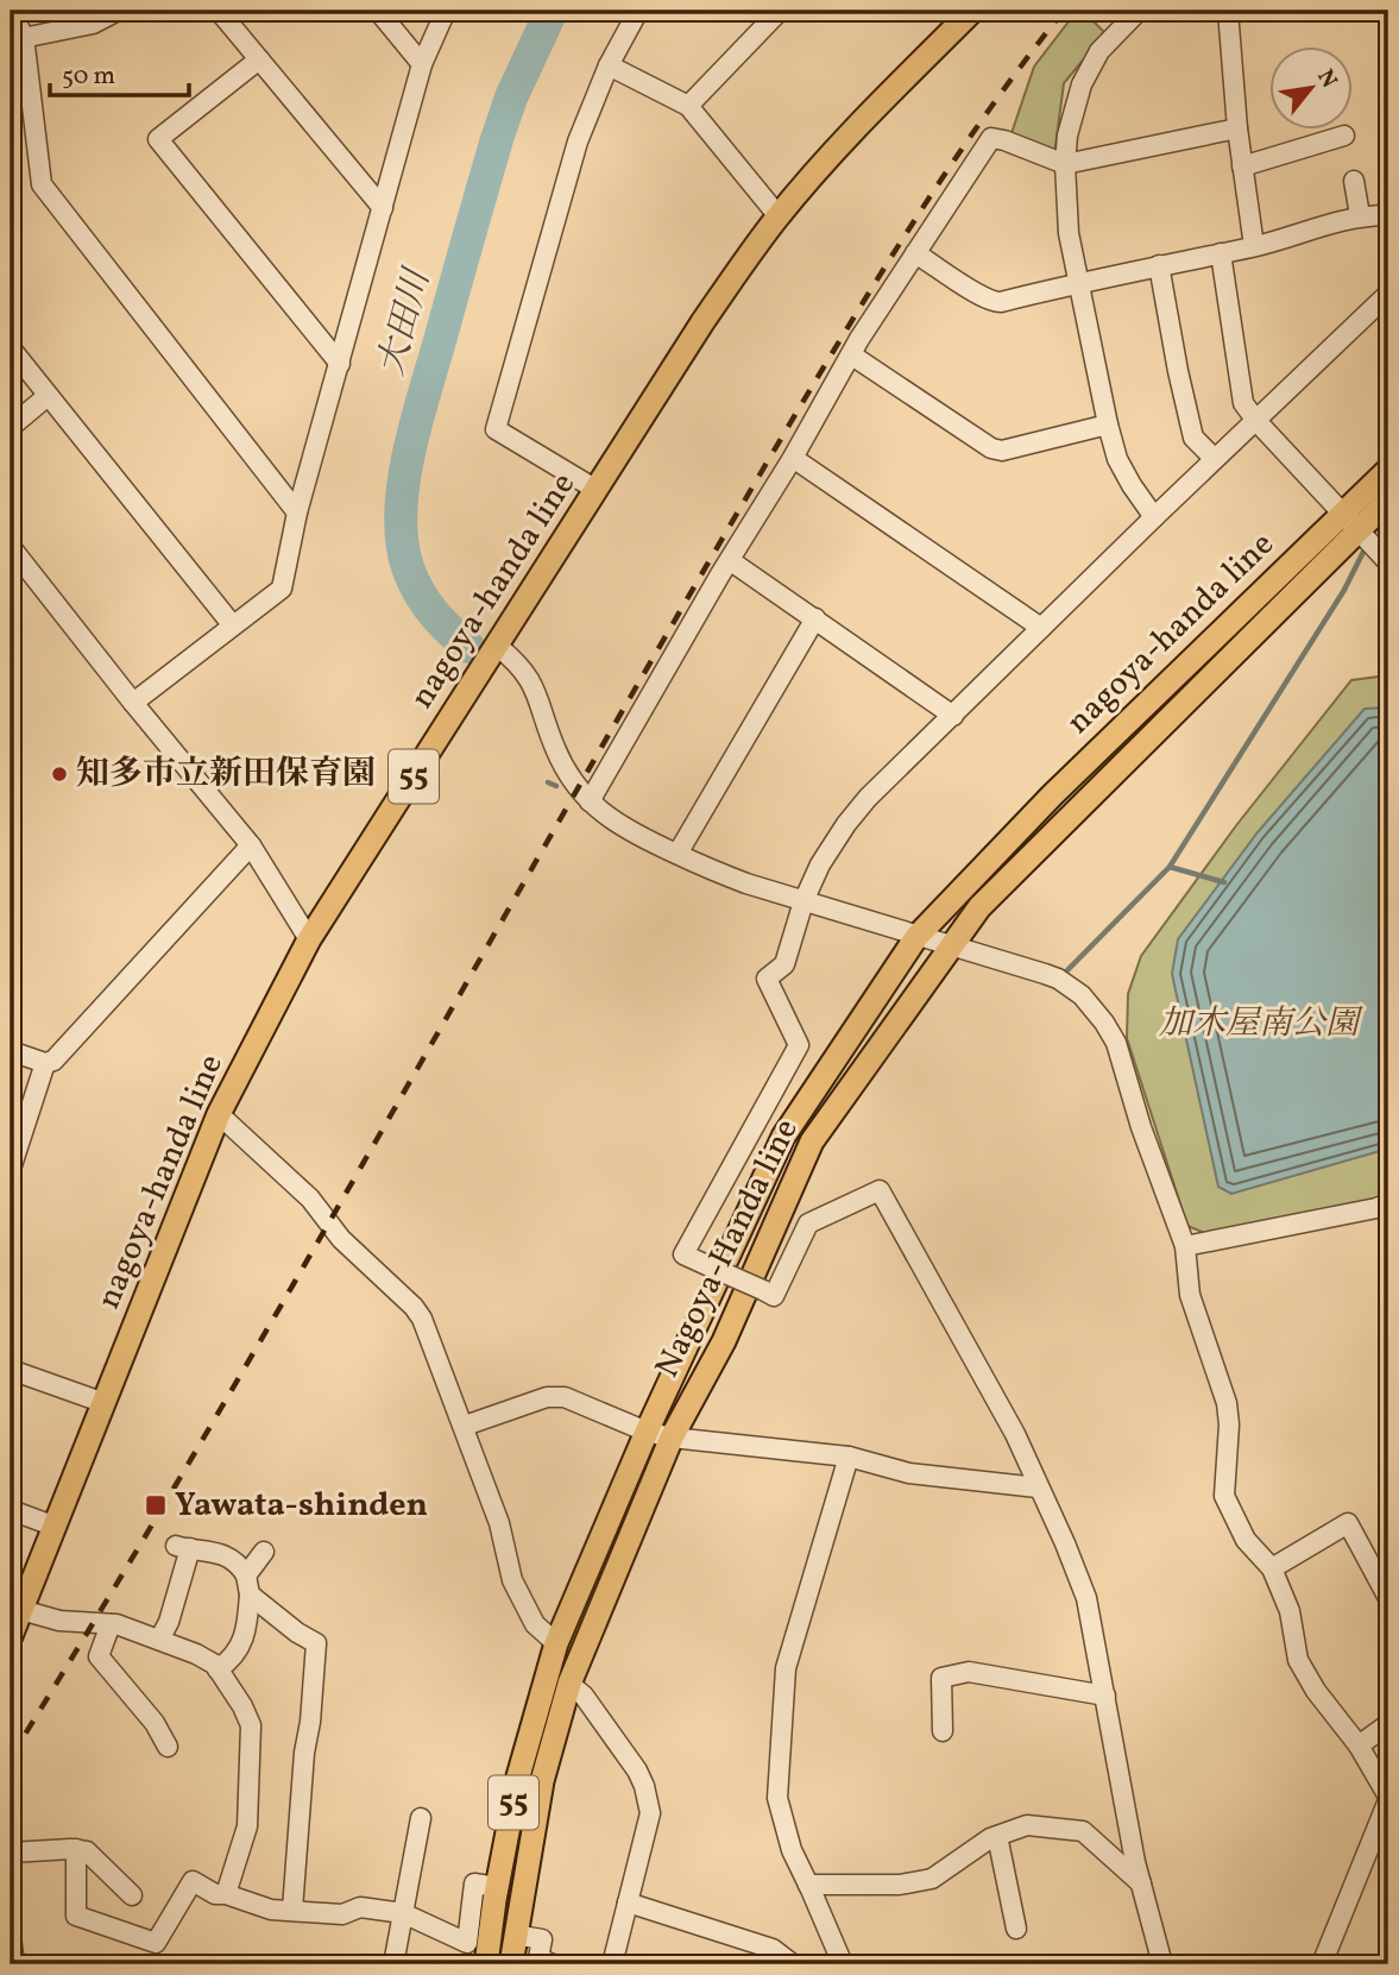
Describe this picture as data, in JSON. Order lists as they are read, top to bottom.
{
  "streets": {
    "main road": ["nagoya-handa line", "55", "Nagoya-Handa line"]
  },
  "crossings": [
    ["nagoya-handa line", "Nagoya-Handa line"]
  ],
  "water": ["大田川"],
  "parks": ["加木屋南公園"],
  "places": {
    "other": ["知多市立新田保育園"],
    "transit": ["Yawata-shinden"]
  },
  "scale_bar": "50 m",
  "north": "top right"
}
